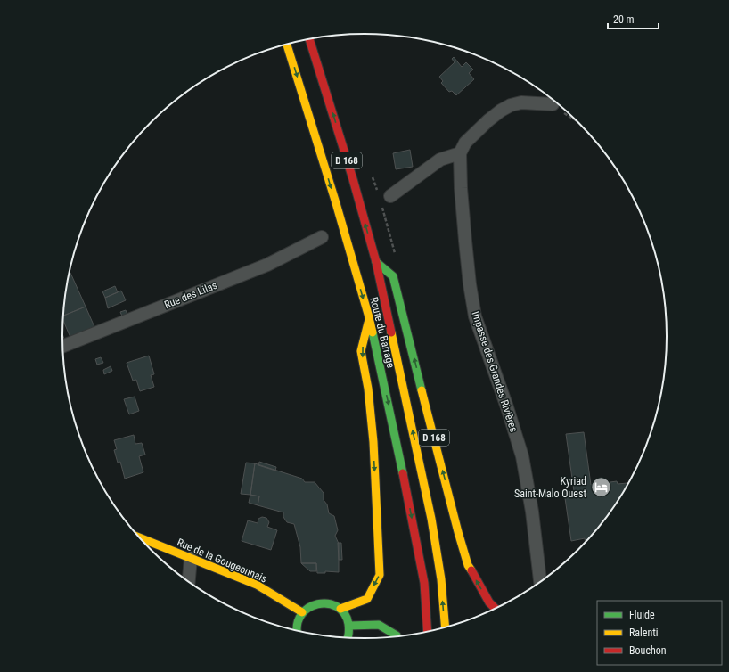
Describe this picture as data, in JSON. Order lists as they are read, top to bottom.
{
  "streets": {
    "main road": ["D 168", "Route du Barrage", "Rue de la Gougeonnais"],
    "street": ["Rue des Lilas", "Impasse des Grandes Rivières"]
  },
  "crossings": [
    ["D 168", "Route du Barrage"]
  ],
  "places": {
    "hotel": ["Kyriad Saint-Malo Ouest"]
  },
  "legend": ["Fluide", "Ralenti", "Bouchon"],
  "scale_bar": "20 m"
}
